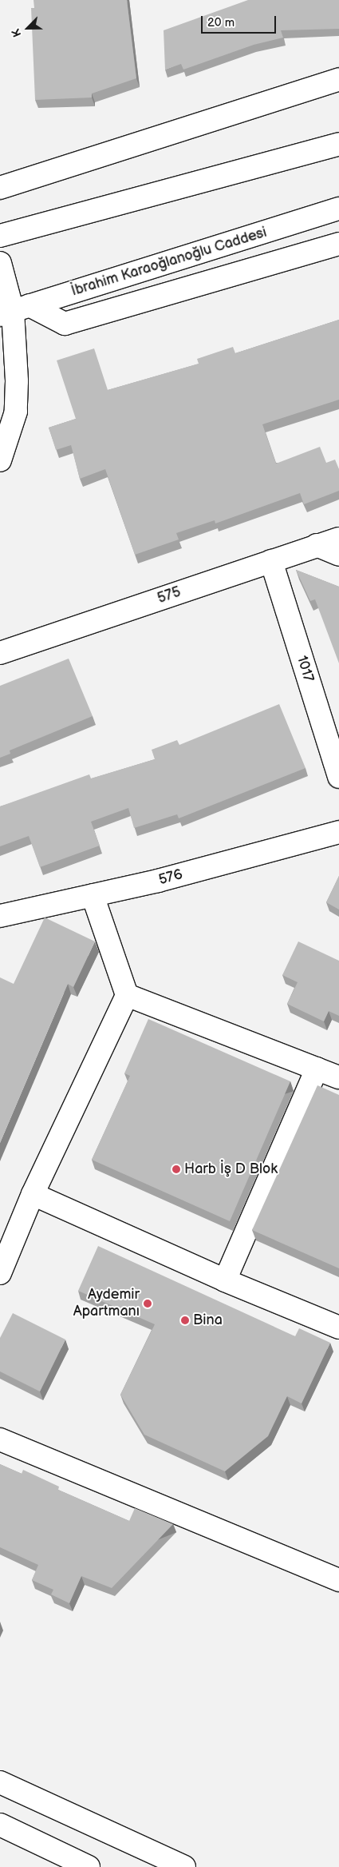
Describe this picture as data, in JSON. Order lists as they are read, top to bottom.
{
  "streets": {
    "main road": [
      "İbrahim Karaoğlanoğlu Caddesi",
      "575",
      "1017",
      "576"
    ]
  },
  "crossings": [
    ["575", "1017"]
  ],
  "places": ["Harb İş D Blok", "Aydemir Apartmanı", "Bina"],
  "scale_bar": "20 m",
  "north": "bottom left"
}
